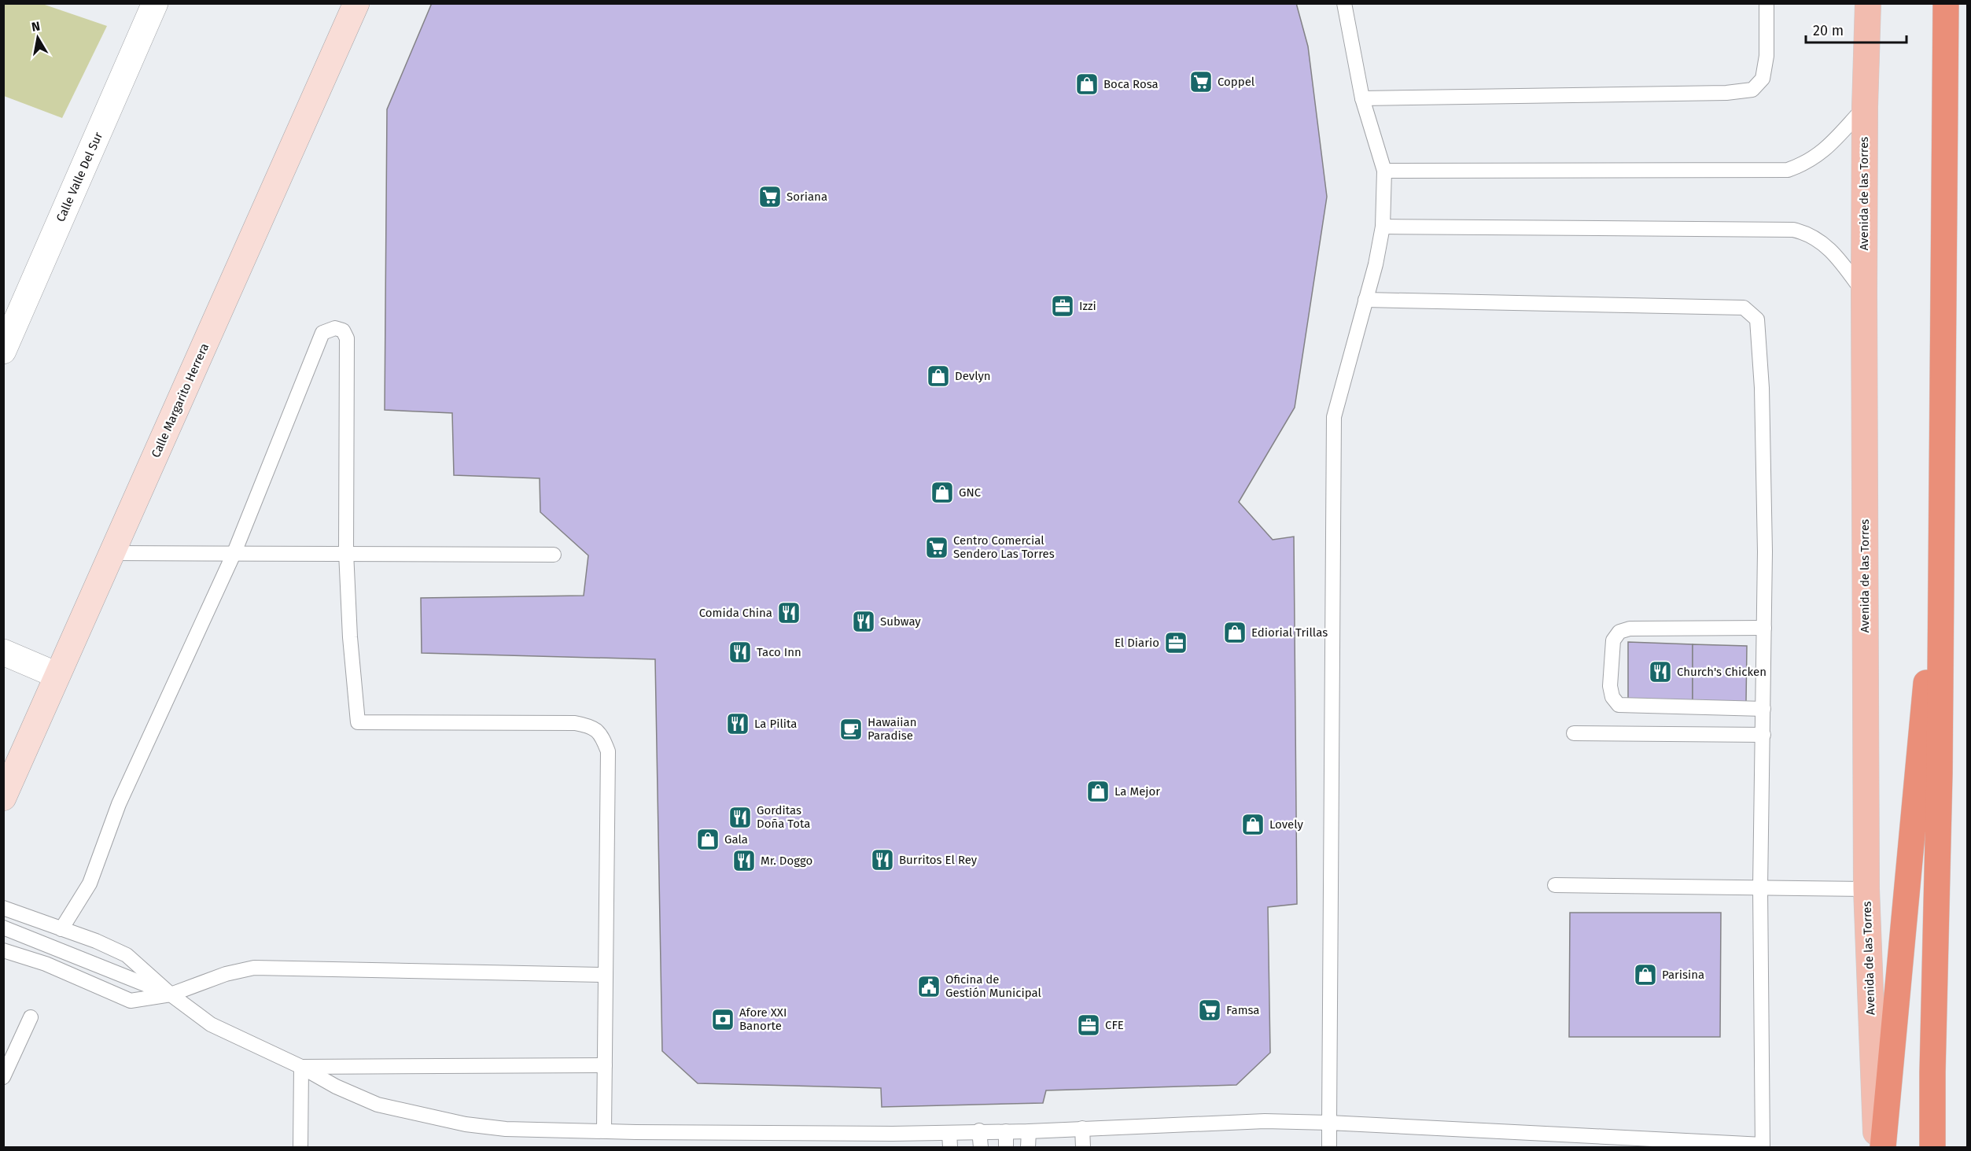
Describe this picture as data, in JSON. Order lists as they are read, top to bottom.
{
  "streets": {
    "main road": ["Avenida de las Torres"],
    "street": ["Calle Valle Del Sur", "Calle Margarito Herrera"]
  },
  "places": {
    "supermarket": [
      "Coppel",
      "Soriana",
      "Centro Comercial Sendero Las Torres",
      "Famsa"
    ],
    "shop": [
      "Boca Rosa",
      "Devlyn",
      "GNC",
      "Ediorial Trillas",
      "La Mejor",
      "Lovely",
      "Gala",
      "Parisina"
    ],
    "office": ["Izzi", "El Diario", "CFE"],
    "restaurant": [
      "Comida China",
      "Subway",
      "Taco Inn",
      "Church's Chicken",
      "La Pilita",
      "Gorditas Doña Tota",
      "Burritos El Rey",
      "Mr. Doggo"
    ],
    "cafe": ["Hawaiian Paradise"],
    "public building": ["Oficina de Gestión Municipal"],
    "bank": ["Afore XXI Banorte"]
  },
  "scale_bar": "20 m",
  "north": "top"
}
